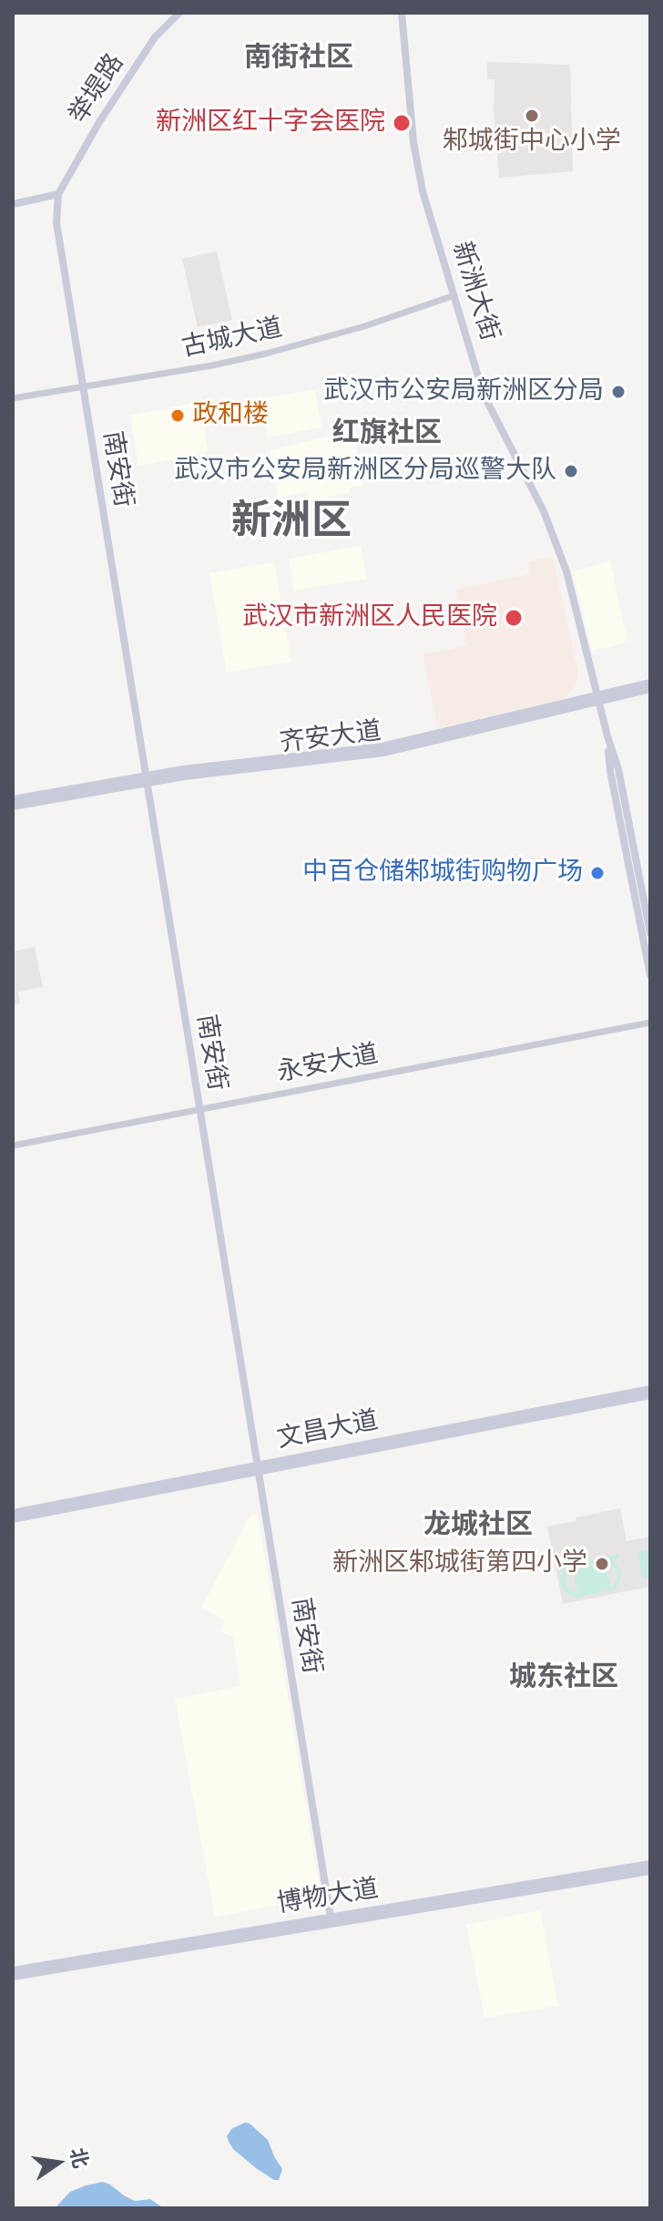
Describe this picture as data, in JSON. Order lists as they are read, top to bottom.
{
  "streets": {
    "main road": [
      "举堤路",
      "新洲大街",
      "南安街",
      "齐安大道",
      "文昌大道",
      "博物大道"
    ],
    "street": ["古城大道", "永安大道"]
  },
  "crossings": [
    ["举堤路", "南安街"],
    ["新洲大街", "古城大道"],
    ["新洲大街", "齐安大道"],
    ["古城大道", "南安街"],
    ["南安街", "齐安大道"],
    ["南安街", "永安大道"],
    ["南安街", "文昌大道"],
    ["南安街", "博物大道"]
  ],
  "districts": [
    "南街社区",
    "红旗社区",
    "新洲区",
    "龙城社区",
    "城东社区"
  ],
  "places": [
    "邾城街中心小学",
    "新洲区红十字会医院",
    "武汉市公安局新洲区分局",
    "政和楼",
    "武汉市公安局新洲区分局巡警大队",
    "武汉市新洲区人民医院",
    "中百仓储邾城街购物广场",
    "新洲区邾城街第四小学"
  ],
  "north": "right"
}
